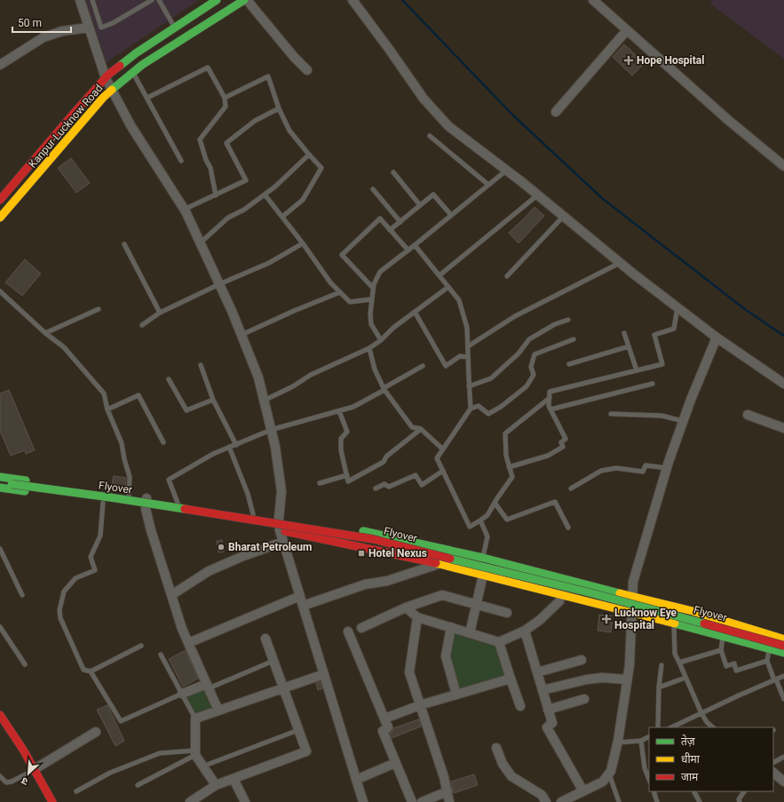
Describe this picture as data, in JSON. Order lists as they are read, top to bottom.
{
  "streets": {
    "main road": ["Kanpur-Lucknow Road", "Flyover"]
  },
  "places": {
    "health": ["Hope Hospital", "Lucknow Eye Hospital"],
    "other": ["Bharat Petroleum"],
    "transit": ["Hotel Nexus"]
  },
  "legend": ["तेज़", "धीमा", "जाम"],
  "scale_bar": "50 m",
  "north": "bottom left"
}
